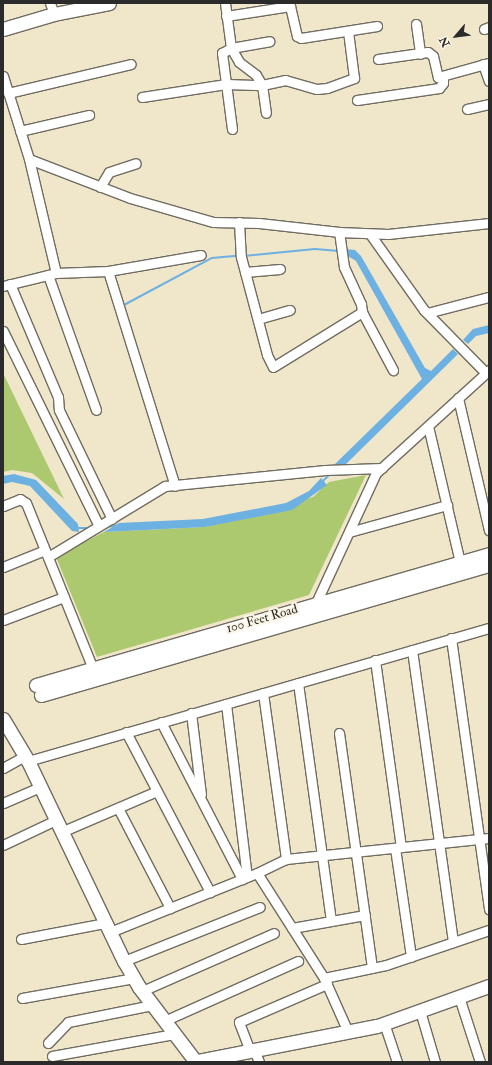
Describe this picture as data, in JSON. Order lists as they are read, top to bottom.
{
  "streets": {
    "main road": ["100 Feet Road"]
  },
  "north": "bottom left"
}
